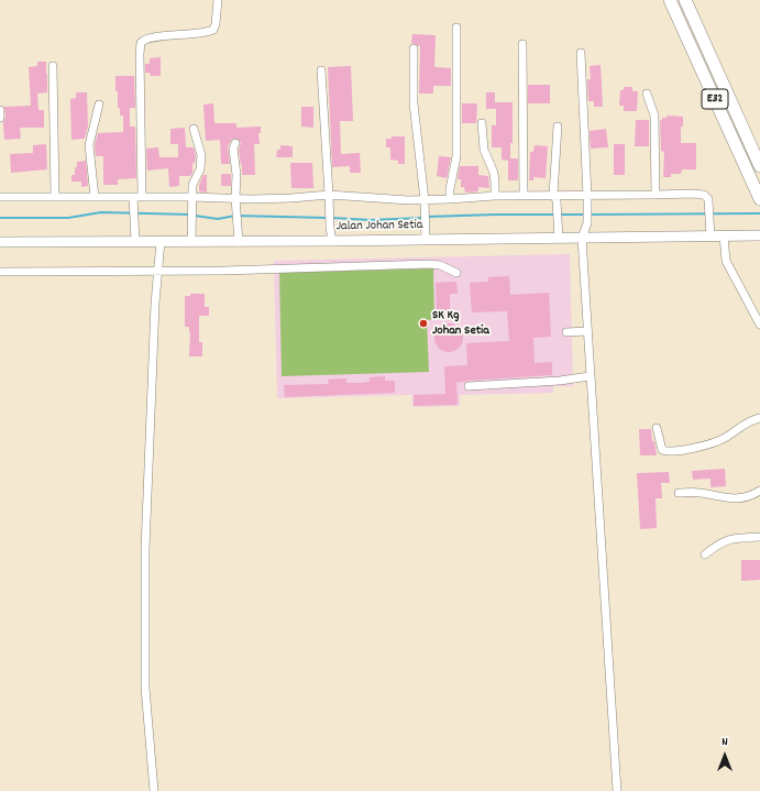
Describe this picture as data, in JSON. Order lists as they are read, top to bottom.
{
  "streets": {
    "highway": ["E32"],
    "main road": ["Jalan Johan Setia"]
  },
  "places": ["SK Kg Johan Setia"],
  "north": "top"
}
